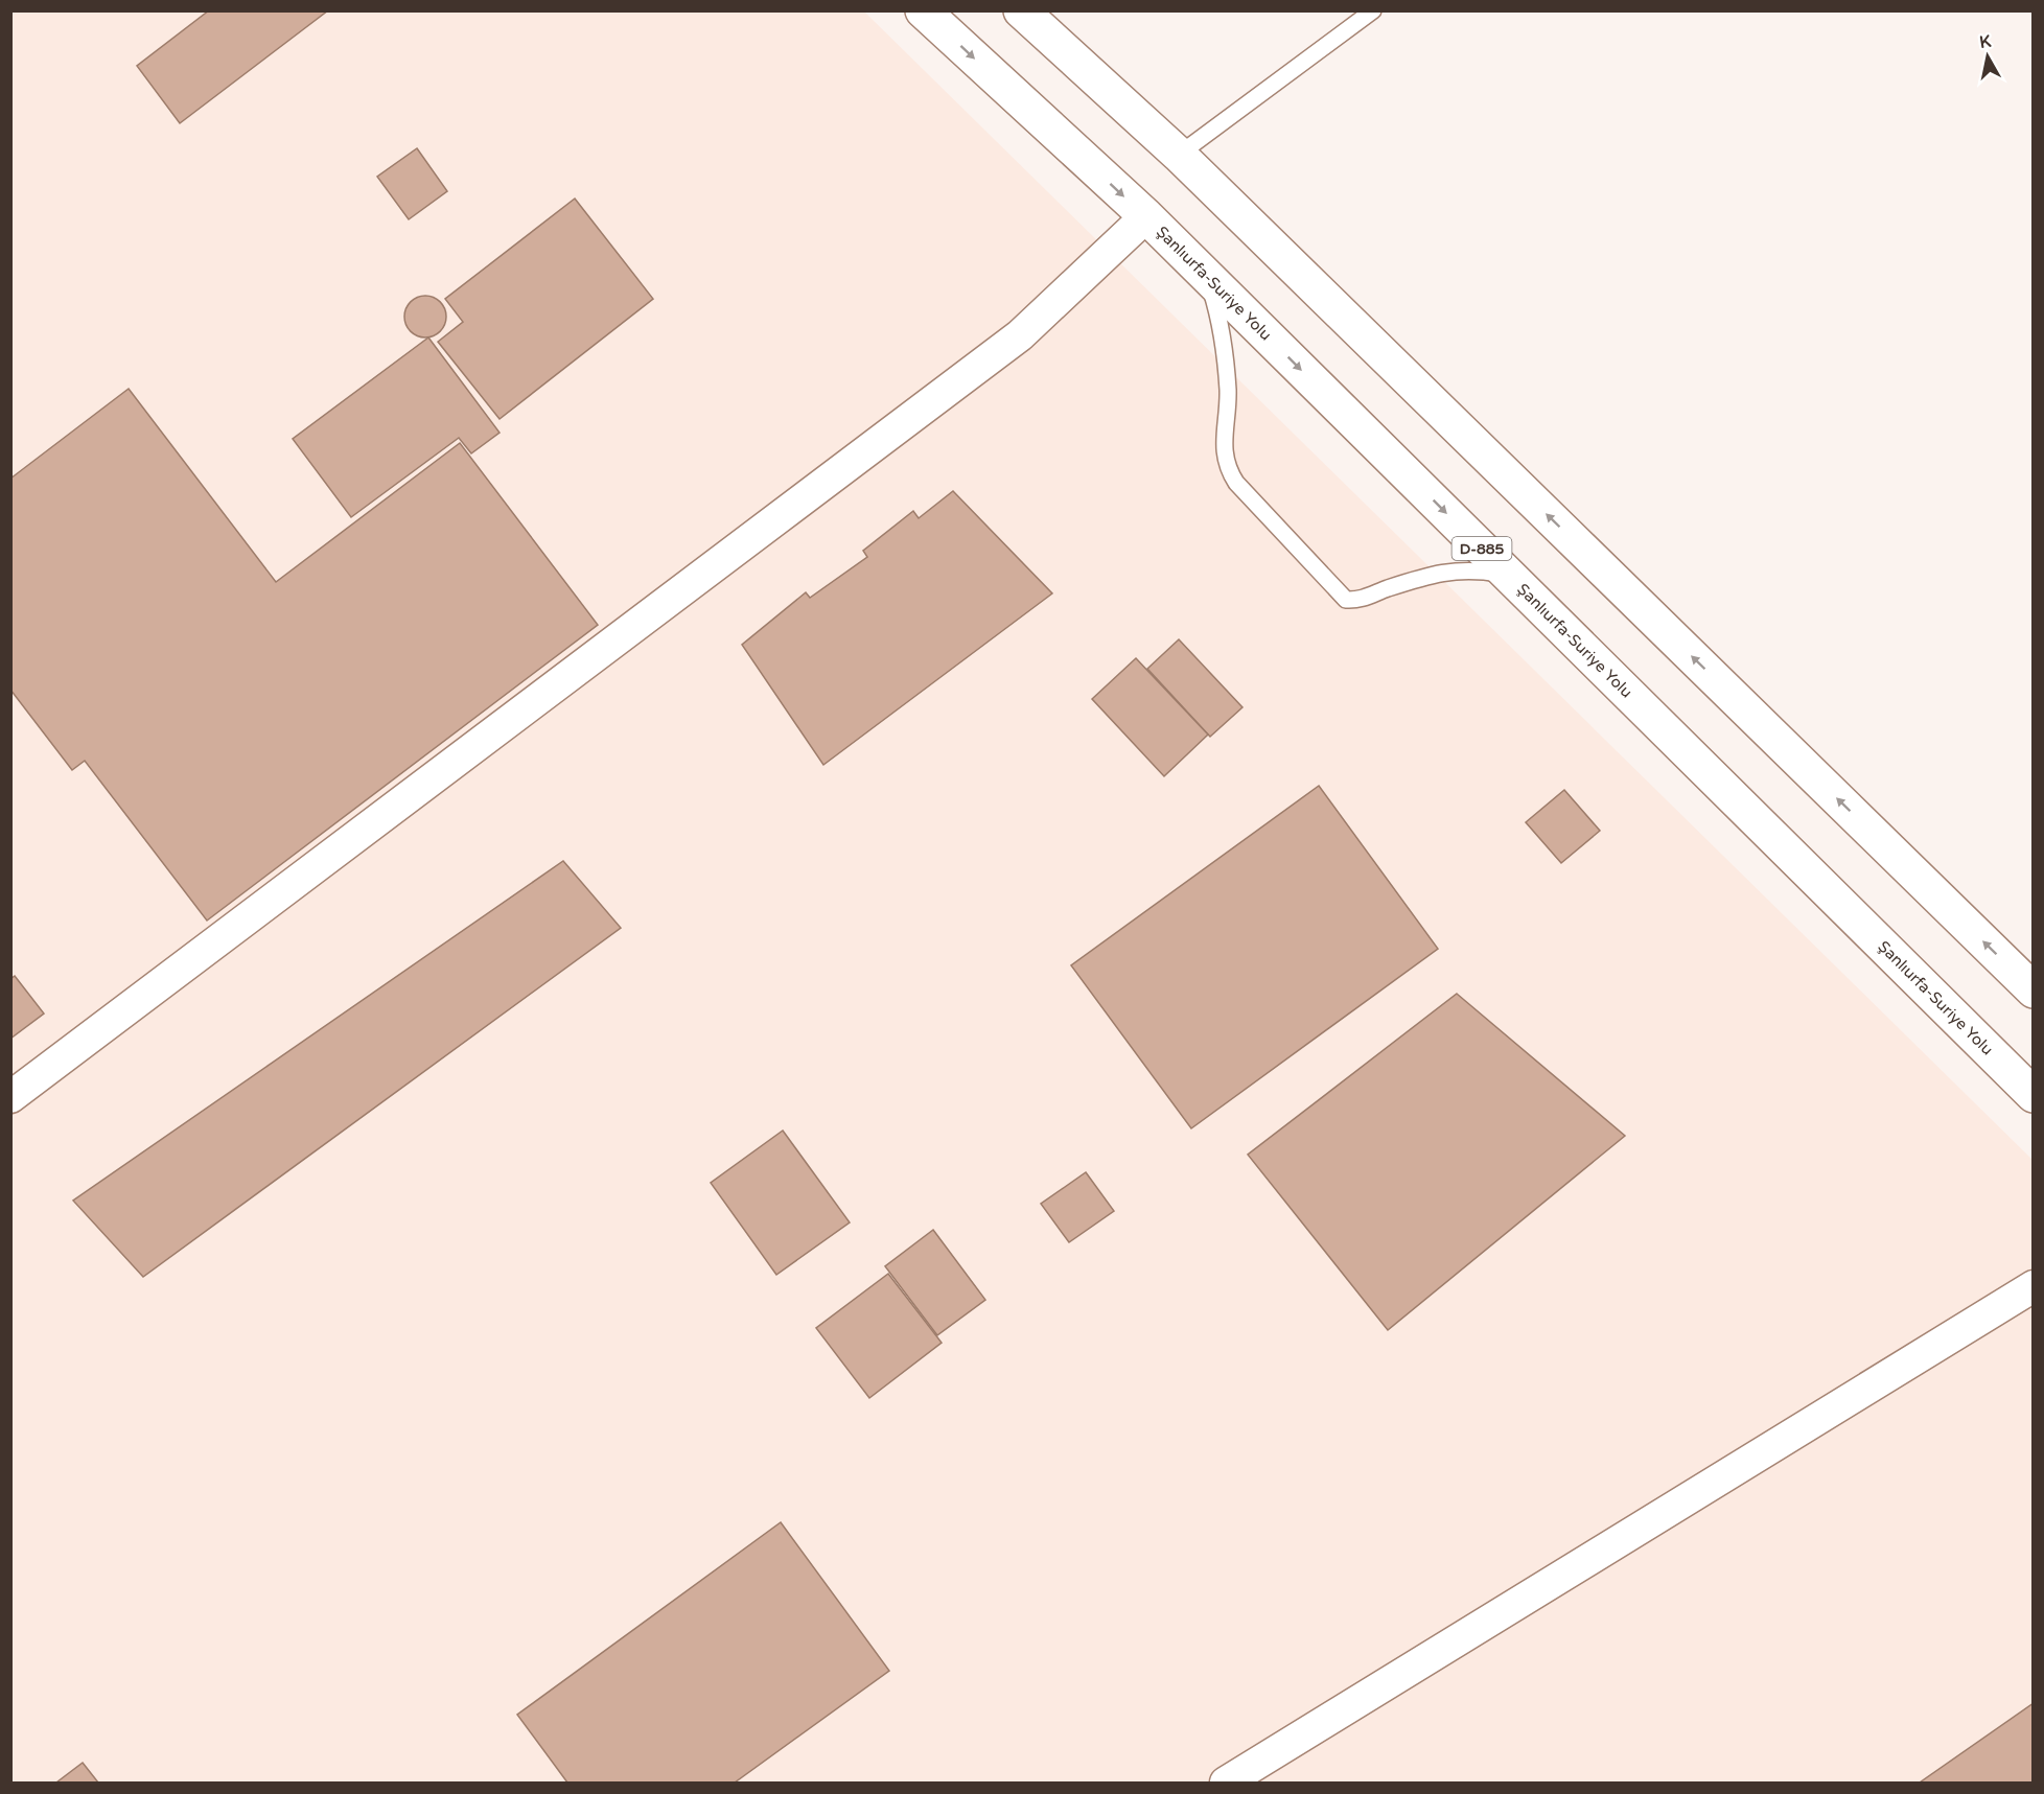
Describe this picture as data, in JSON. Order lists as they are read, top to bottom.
{
  "streets": {
    "highway": ["Şanlıurfa-Suriye Yolu", "D-885"]
  },
  "north": "top"
}
